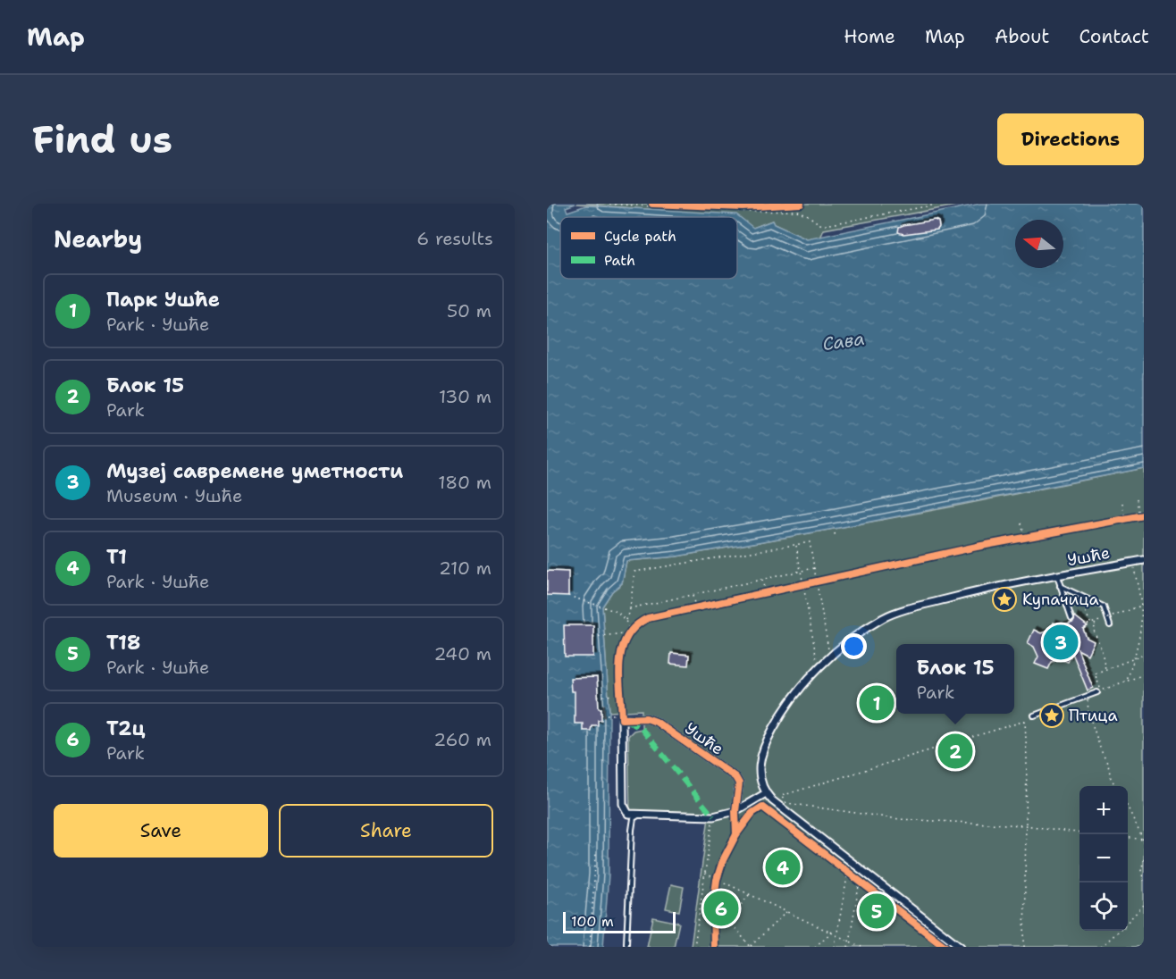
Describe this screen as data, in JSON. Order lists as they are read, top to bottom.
{
  "streets": {
    "street": ["Ушће"]
  },
  "water": ["Сава"],
  "places": {
    "place": ["Купачица", "Птица"]
  },
  "legend": ["Cycle path", "Path"],
  "scale_bar": "100 m",
  "north": "left",
  "page": {
    "header": "Map",
    "nav": [
      "Home",
      "Map",
      "About",
      "Contact"
    ],
    "buttons": [
      "Directions",
      ["Save", "Share"]
    ],
    "title": "Find us",
    "heading": ["Nearby", "6 results"],
    "list": [
      {
        "mark": "1",
        "name": "Парк Ушће",
        "note": "Park · Ушће",
        "value": "50 m"
      },
      {
        "mark": "2",
        "name": "Блок 15",
        "note": "Park",
        "value": "130 m"
      },
      {
        "mark": "3",
        "name": "Музеј савремене уметности",
        "note": "Museum · Ушће",
        "value": "180 m"
      },
      {
        "mark": "4",
        "name": "Т1",
        "note": "Park · Ушће",
        "value": "210 m"
      },
      {
        "mark": "5",
        "name": "Т18",
        "note": "Park · Ушће",
        "value": "240 m"
      },
      {
        "mark": "6",
        "name": "Т2ц",
        "note": "Park",
        "value": "260 m"
      }
    ],
    "pins": [
      "3",
      "1",
      "2",
      "4",
      "6",
      "5"
    ],
    "popup": ["Блок 15", "Park"],
    "map_buttons": ["+", "−"],
    "scale": "100 m"
  }
}
